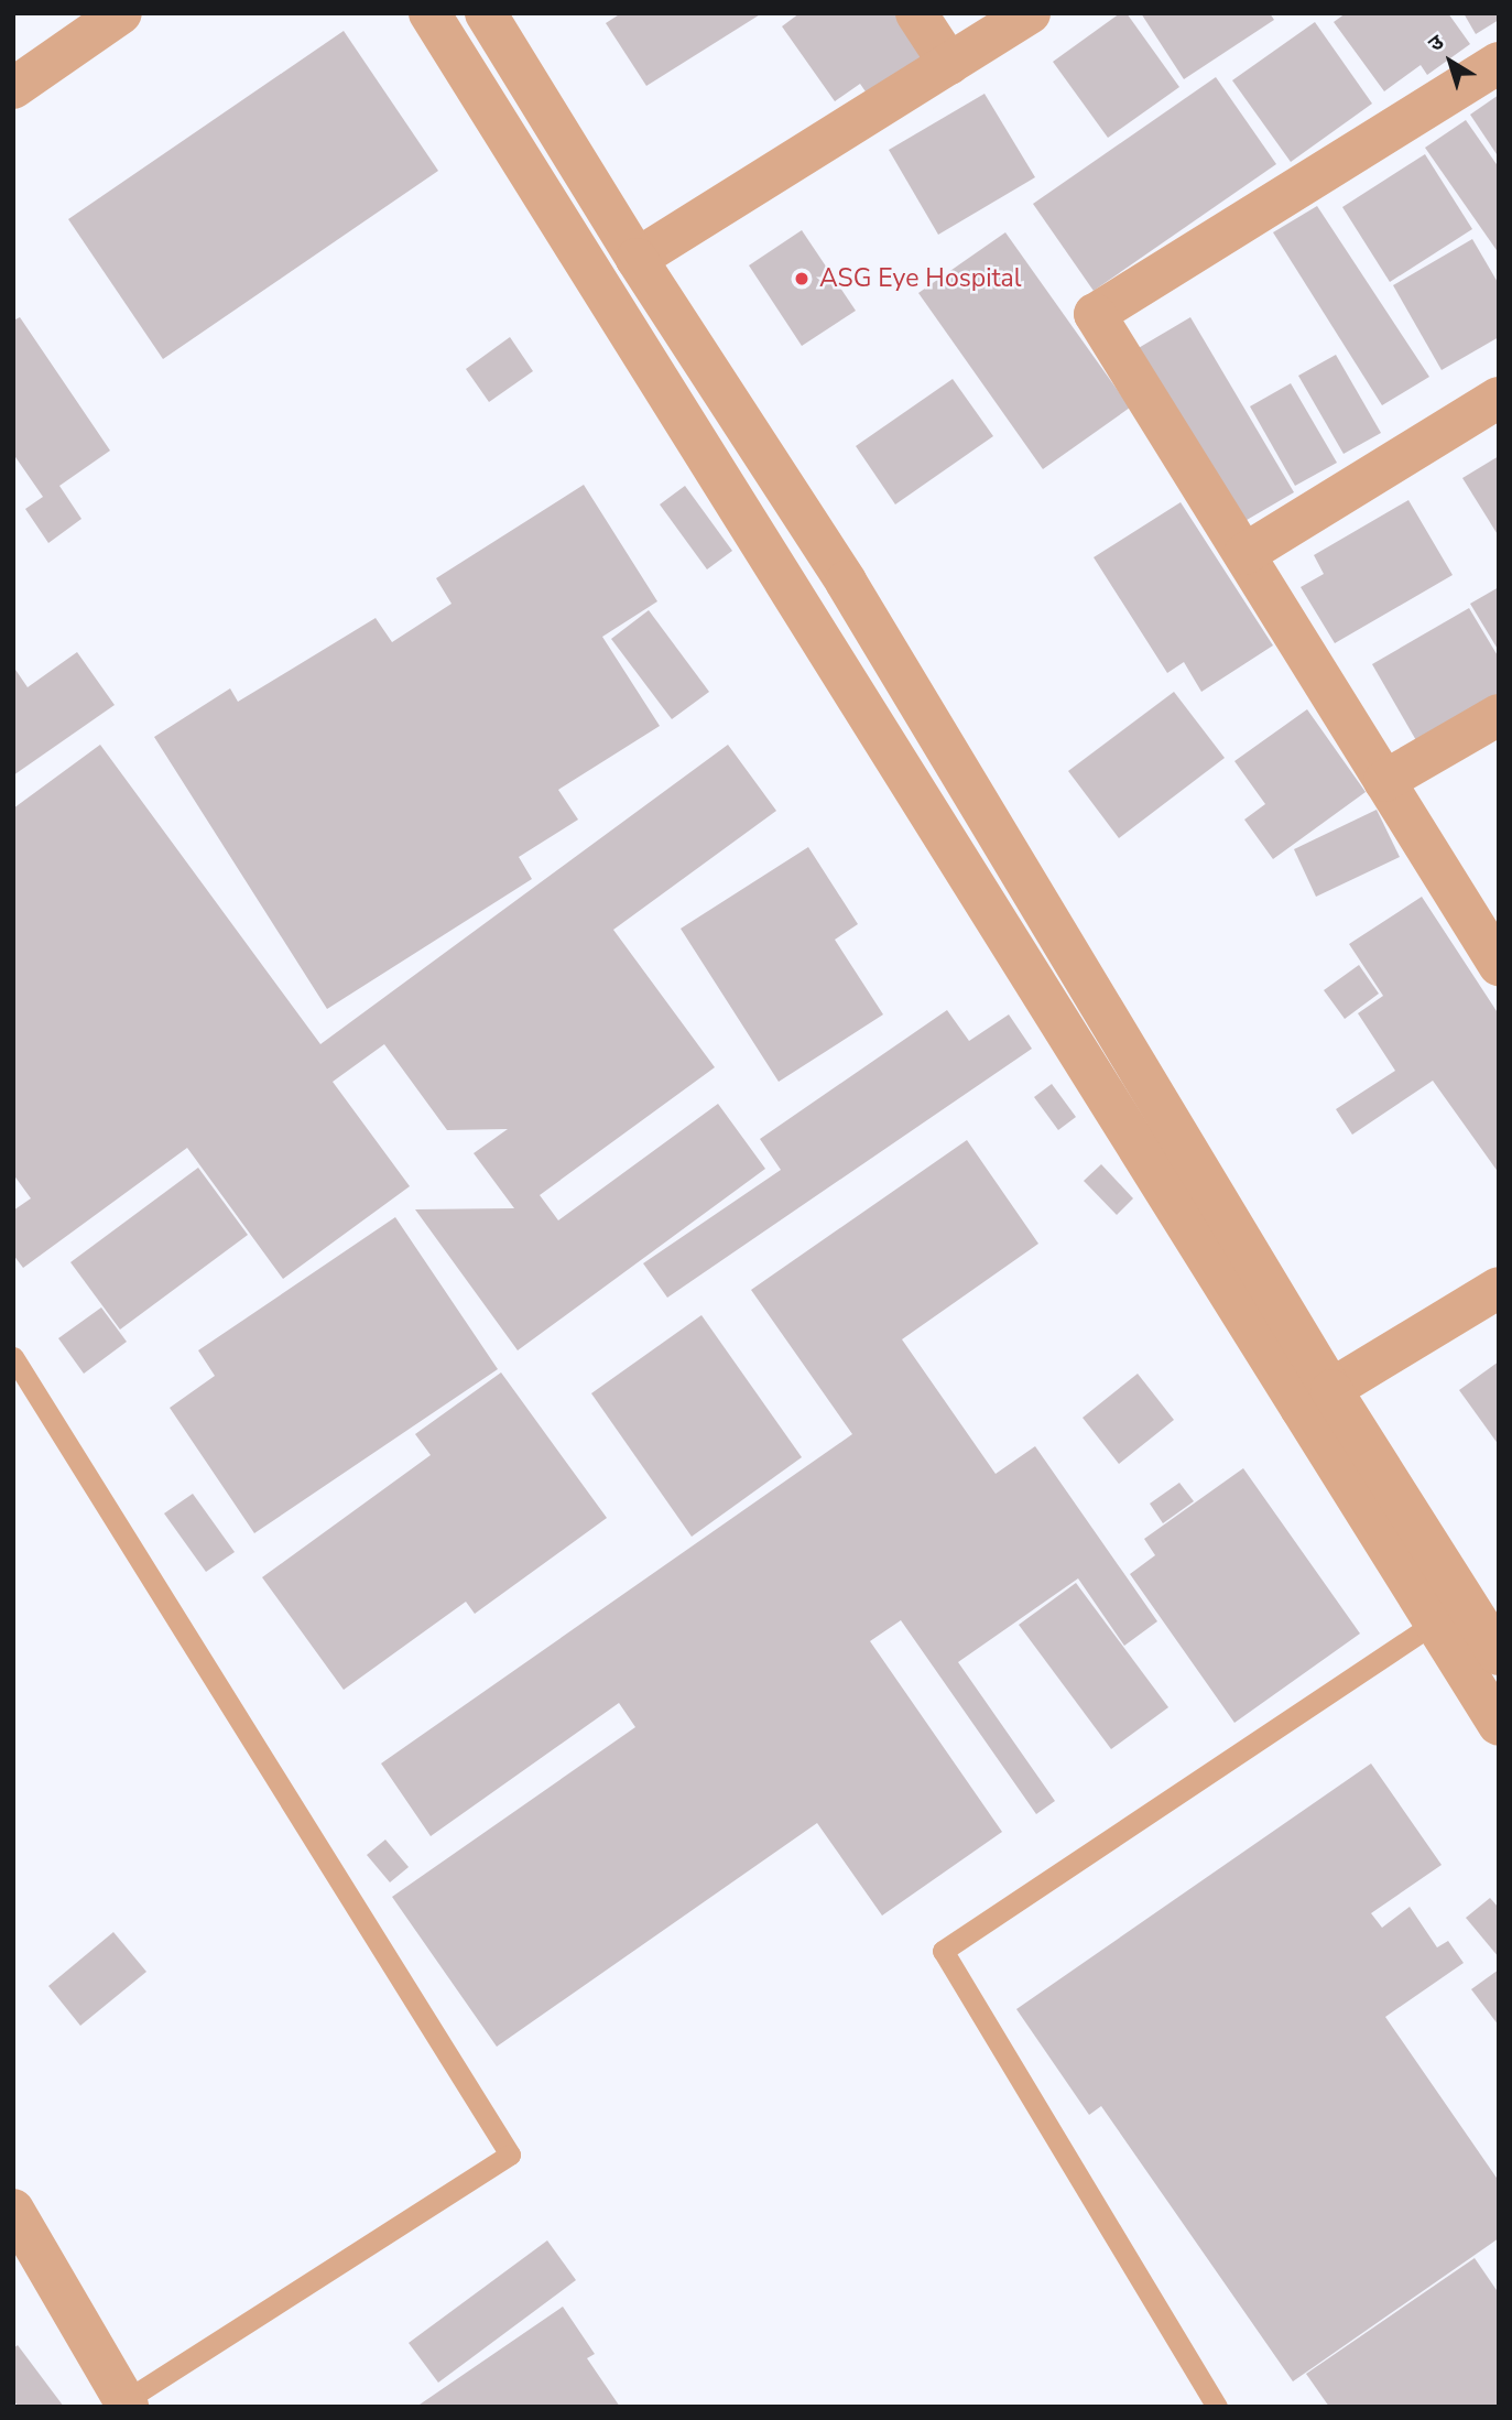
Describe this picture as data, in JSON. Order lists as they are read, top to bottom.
{
  "places": ["ASG Eye Hospital"],
  "north": "top left"
}
